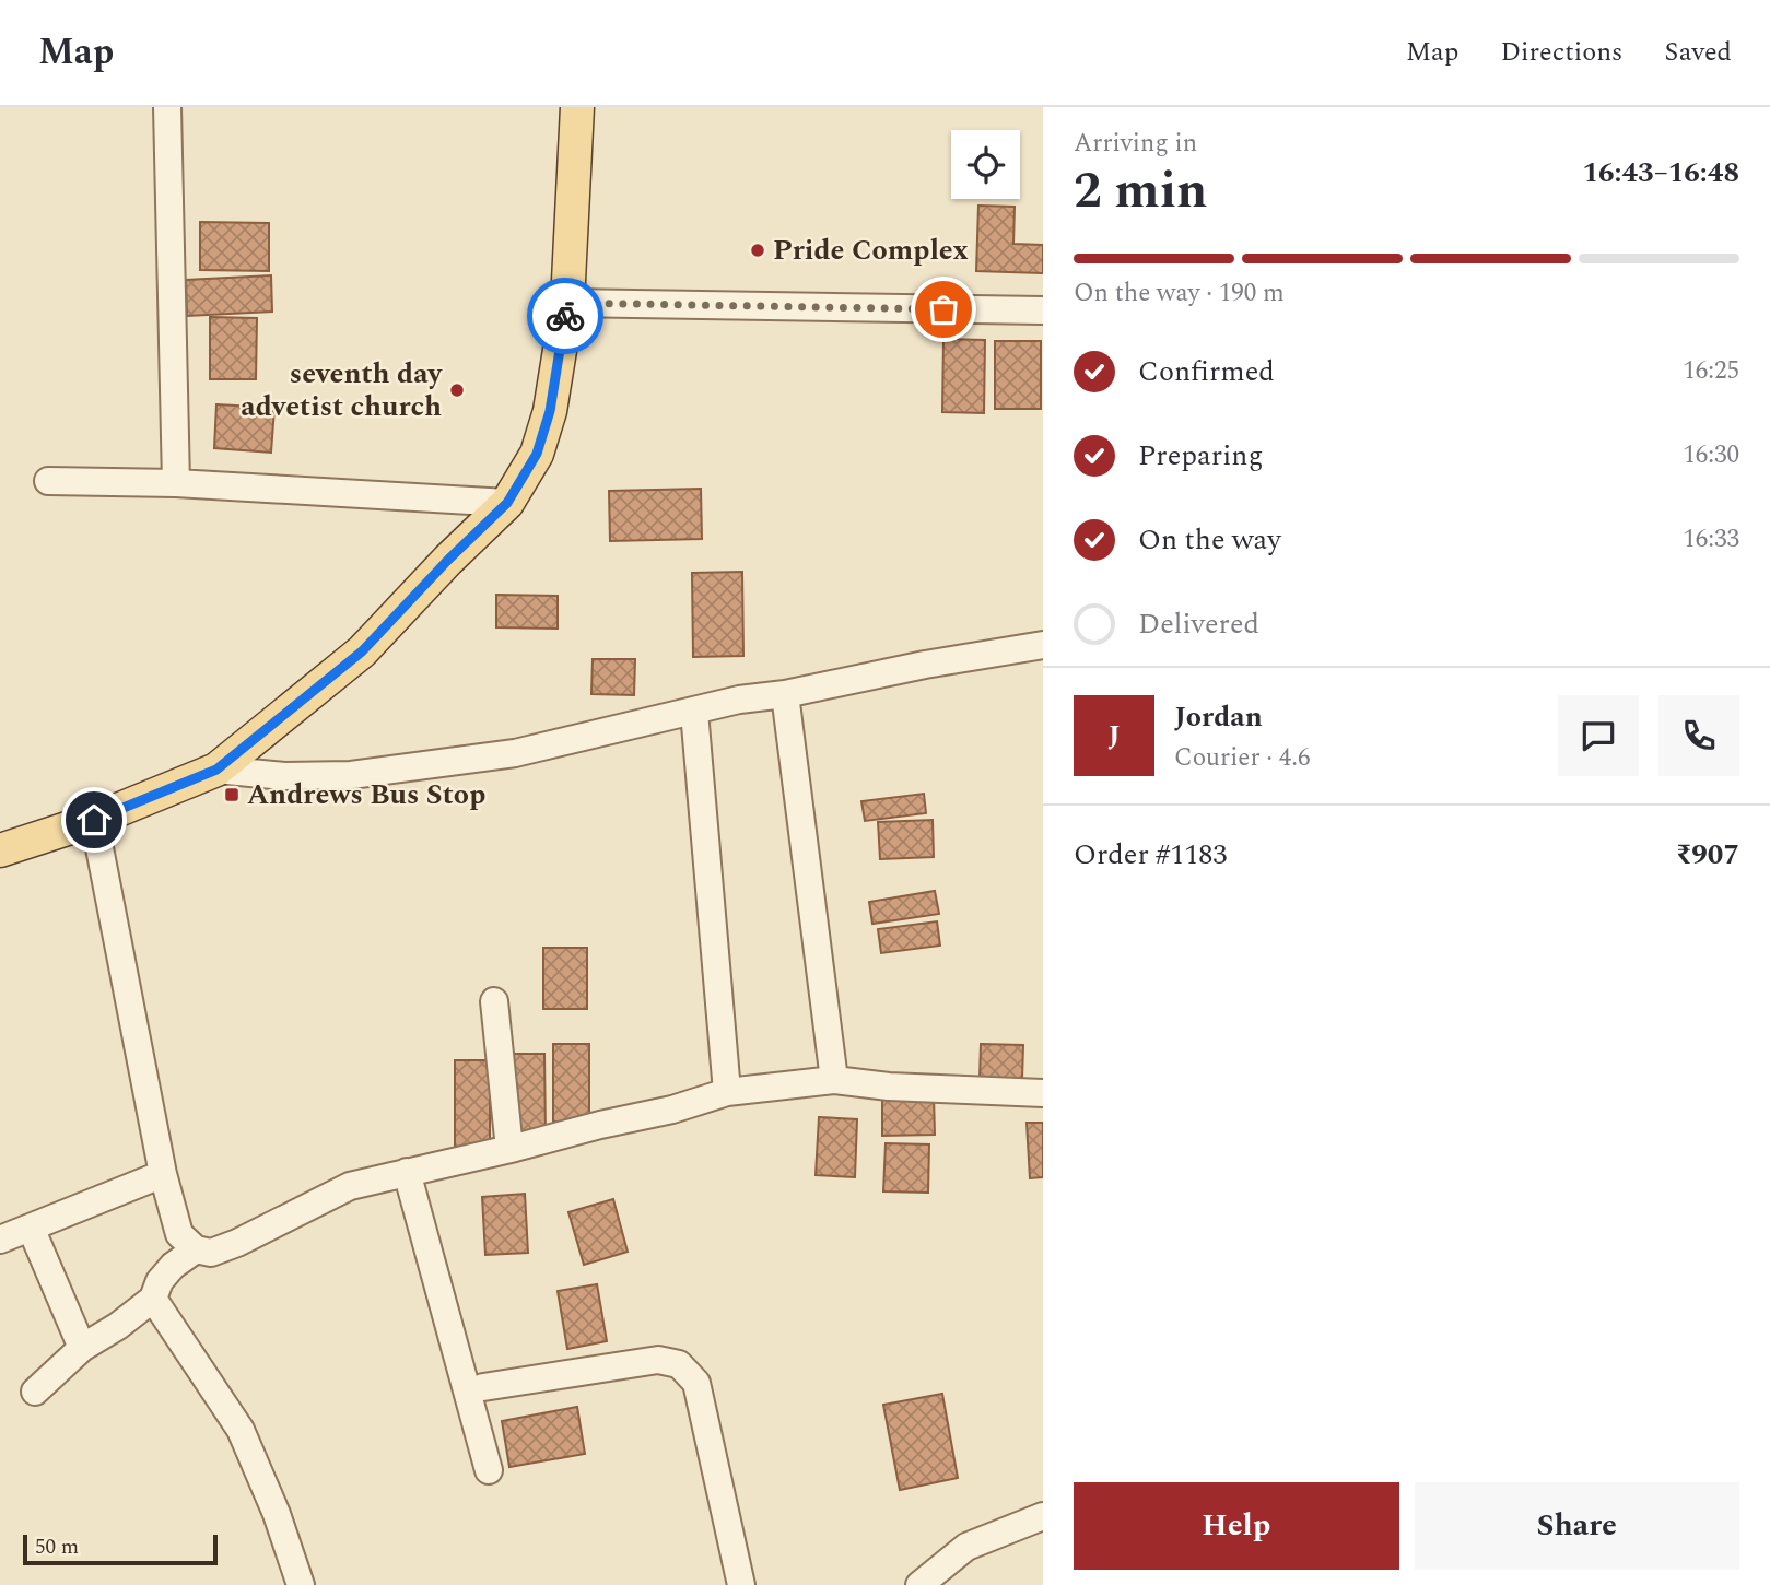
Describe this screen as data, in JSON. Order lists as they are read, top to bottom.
{
  "places": {
    "other": ["Pride Complex", "seventh day advetist church"],
    "transit": ["Andrews Bus Stop"]
  },
  "scale_bar": "50 m",
  "page": {
    "header": "Map",
    "nav": ["Map", "Directions", "Saved"],
    "heading": ["2 min", "Arriving in", "16:43–16:48"],
    "panel": [
      "Jordan",
      "Courier · 4.6",
      "Order #1183",
      "₹907"
    ],
    "bar": "On the way · 190 m",
    "list": [
      ["Confirmed", "16:25"],
      ["Preparing", "16:30"],
      ["On the way", "16:33"],
      "Delivered"
    ],
    "round": "J",
    "buttons": ["Help", "Share"],
    "scale": "50 m"
  }
}
